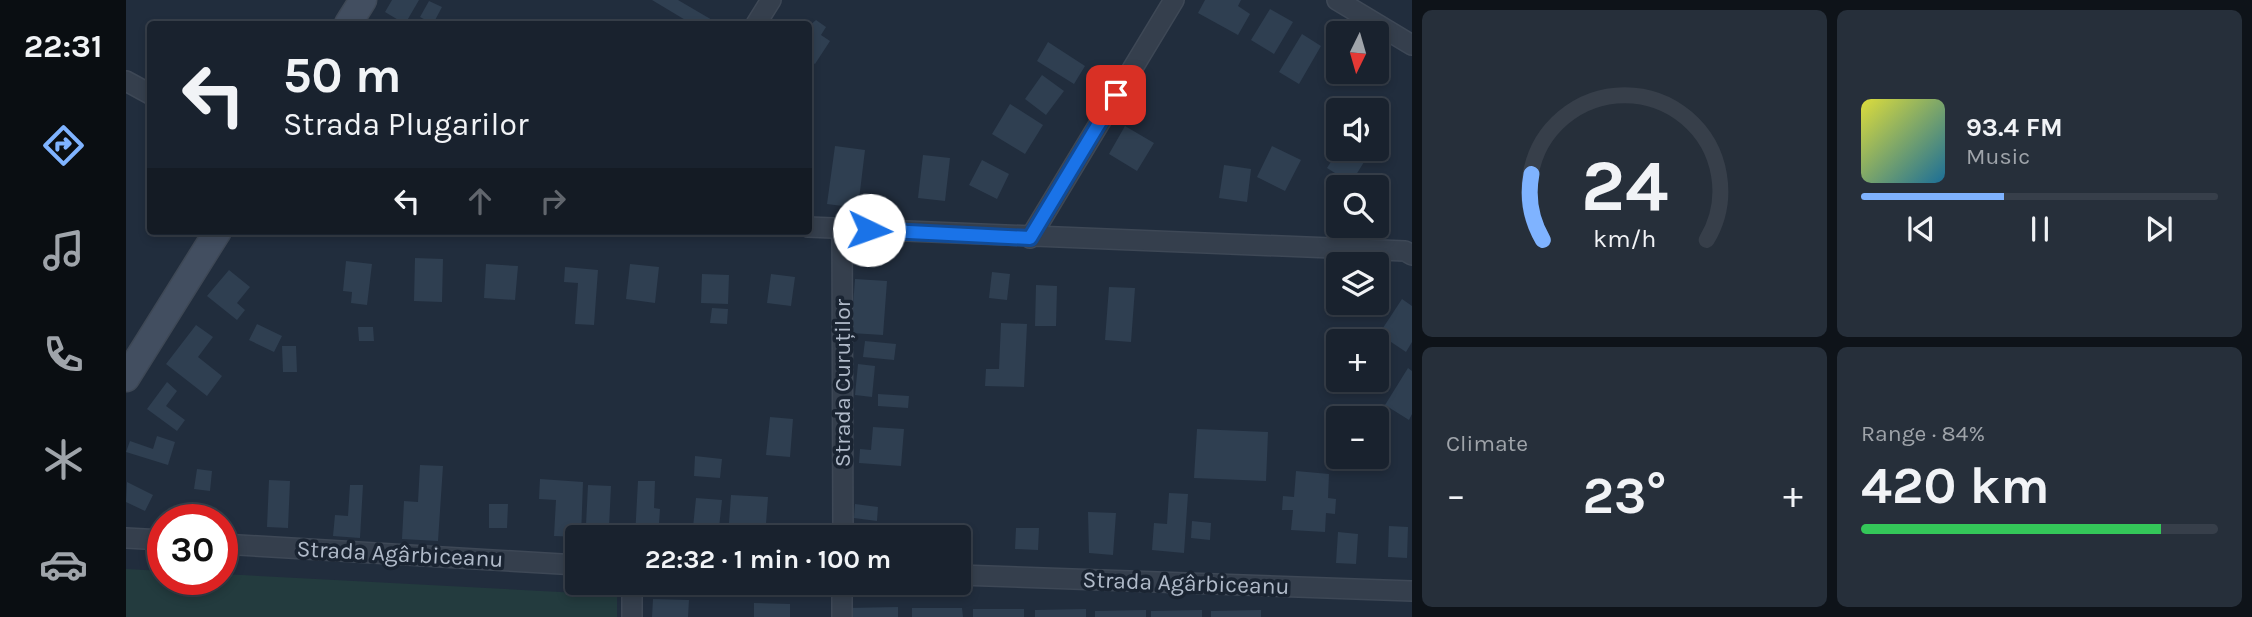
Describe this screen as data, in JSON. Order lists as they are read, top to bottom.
{
  "streets": {
    "street": ["Strada Curuților", "Strada Agârbiceanu"]
  },
  "north": "bottom",
  "page": {
    "tabs": "22:31",
    "map_buttons": ["+", "−"],
    "turn": ["50 m", "Strada Plugarilor"],
    "song": ["93.4 FM", "Music"],
    "tile": [
      "Climate",
      ["Range · 84%", "420 km"]
    ],
    "heat": ["−", "23°", "+"],
    "limit": "30",
    "trip": "22:32 · 1 min · 100 m",
    "gauge": ["24", "km/h"]
  }
}
